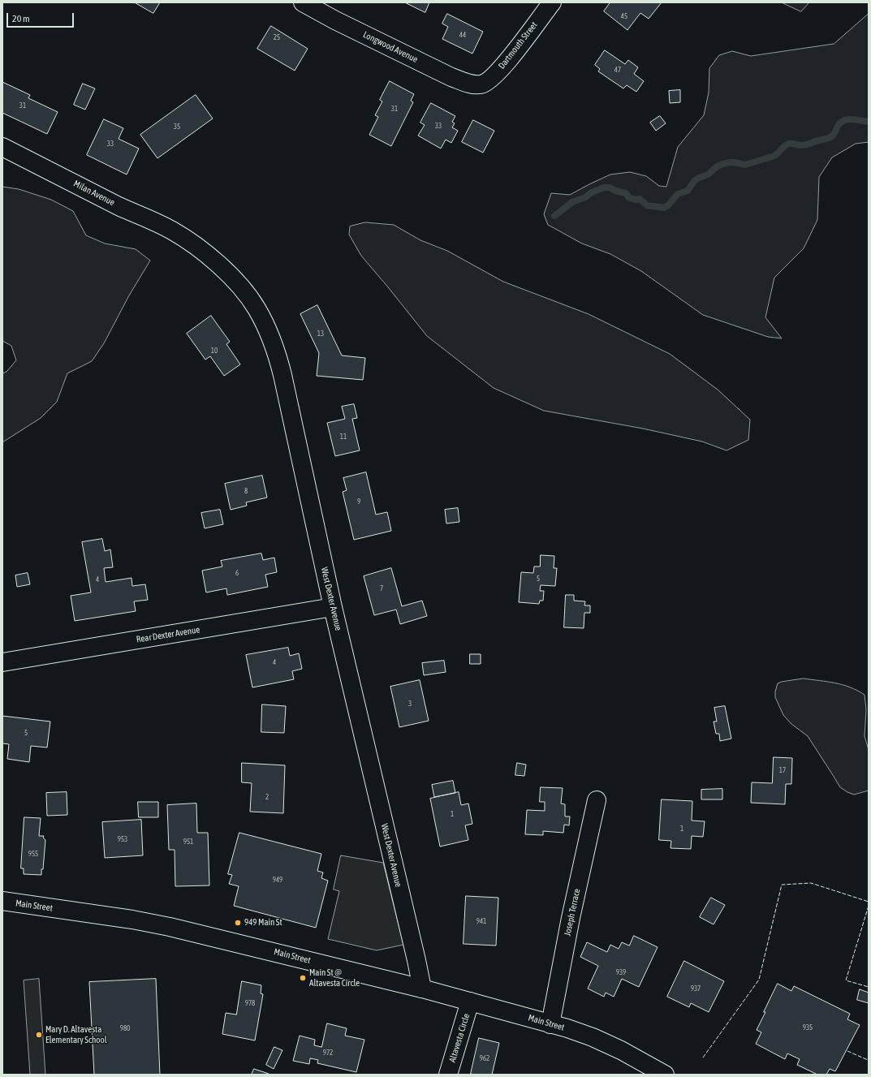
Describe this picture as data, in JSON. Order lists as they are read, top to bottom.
{
  "streets": {
    "street": [
      "Dartmouth Street",
      "Longwood Avenue",
      "Milan Avenue",
      "West Dexter Avenue",
      "Rear Dexter Avenue",
      "Main Street",
      "Joseph Terrace",
      "Altavesta Circle"
    ]
  },
  "crossings": [
    ["Dartmouth Street", "Longwood Avenue"],
    ["Milan Avenue", "West Dexter Avenue"],
    ["West Dexter Avenue", "Rear Dexter Avenue"],
    ["West Dexter Avenue", "Main Street"],
    ["Main Street", "Joseph Terrace"],
    ["Main Street", "Altavesta Circle"]
  ],
  "places": ["949 Main St", "Main St @ Altavesta Circle", "Mary D. Altavesta Elementary School"],
  "house_numbers": [
    "45",
    "44",
    "25",
    "47",
    "31",
    "31",
    "33",
    "35",
    "33",
    "13",
    "10",
    "11",
    "8",
    "9",
    "6",
    "5",
    "4",
    "7",
    "4",
    "3",
    "5",
    "17",
    "2",
    "1",
    "1",
    "953",
    "951",
    "955",
    "949",
    "941",
    "939",
    "937",
    "978",
    "935",
    "980",
    "972",
    "962"
  ],
  "scale_bar": "20 m"
}
